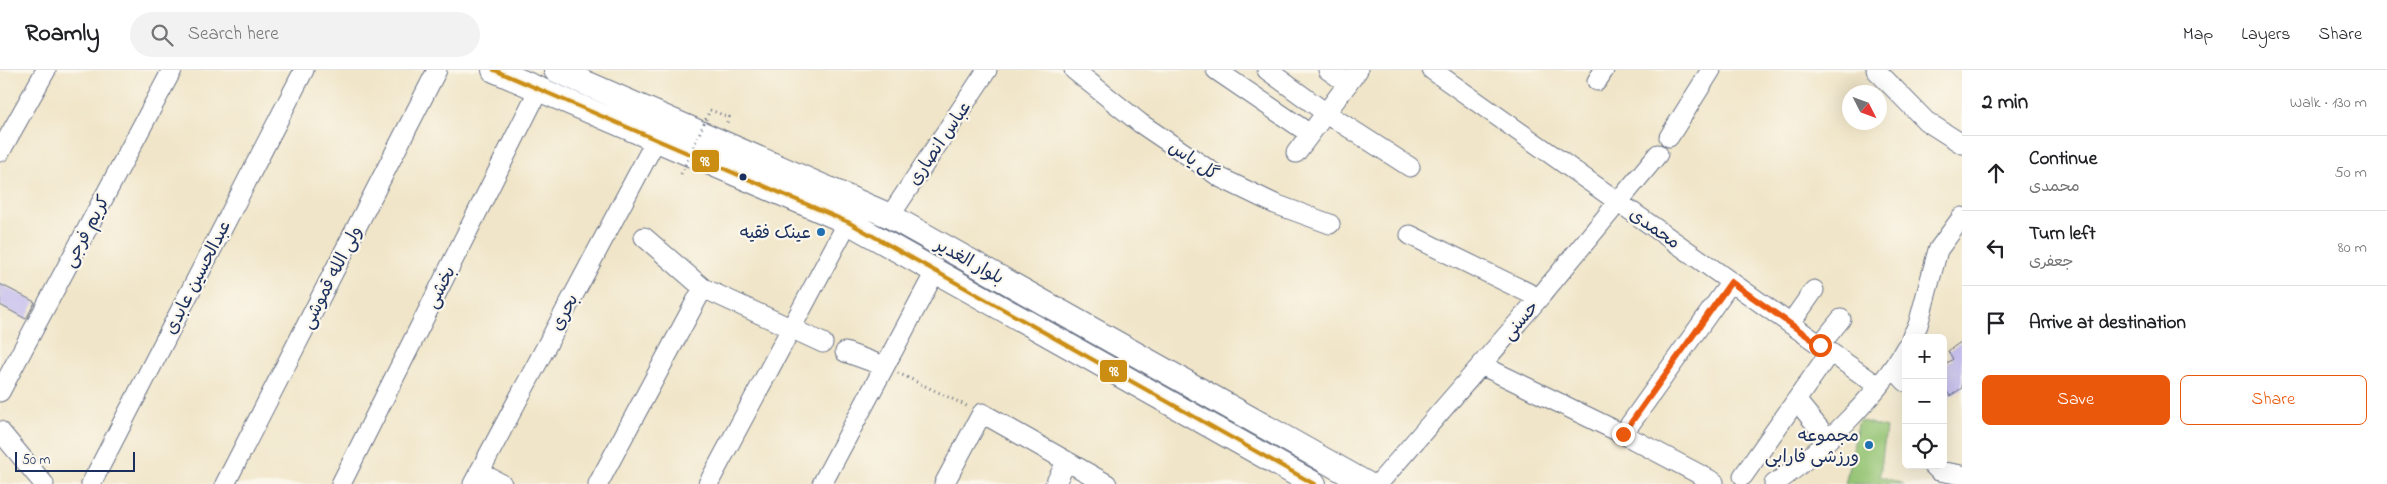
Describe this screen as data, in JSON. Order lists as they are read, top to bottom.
{
  "streets": {
    "main road": ["بلوار الغدیر"],
    "street": [
      "عباس انصاری",
      "گل یاس",
      "محمدی",
      "کریم فرجی",
      "عبدالحسین عابدی",
      "ولی الله قموشی",
      "بخشی",
      "بحری",
      "حسنی"
    ]
  },
  "crossings": [
    ["عباس انصاری", "بلوار الغدیر"],
    ["محمدی", "حسنی"],
    ["بلوار الغدیر", "بخشی"],
    ["بلوار الغدیر", "بحری"]
  ],
  "places": ["عینک فقیه", "مجموعه ورزشی فارابی"],
  "lines": ["transit line 98"],
  "scale_bar": "50 m",
  "north": "bottom right",
  "page": {
    "header": "Roamly",
    "search": "Search here",
    "nav": ["Map", "Layers", "Share"],
    "heading": ["2 min", "Walk · 130 m"],
    "list": [
      ["Continue", "محمدی", "50 m"],
      ["Turn left", "جعفری", "80 m"],
      "Arrive at destination"
    ],
    "map_buttons": ["+", "−"],
    "buttons": ["Save", "Share"],
    "scale": "50 m"
  }
}
